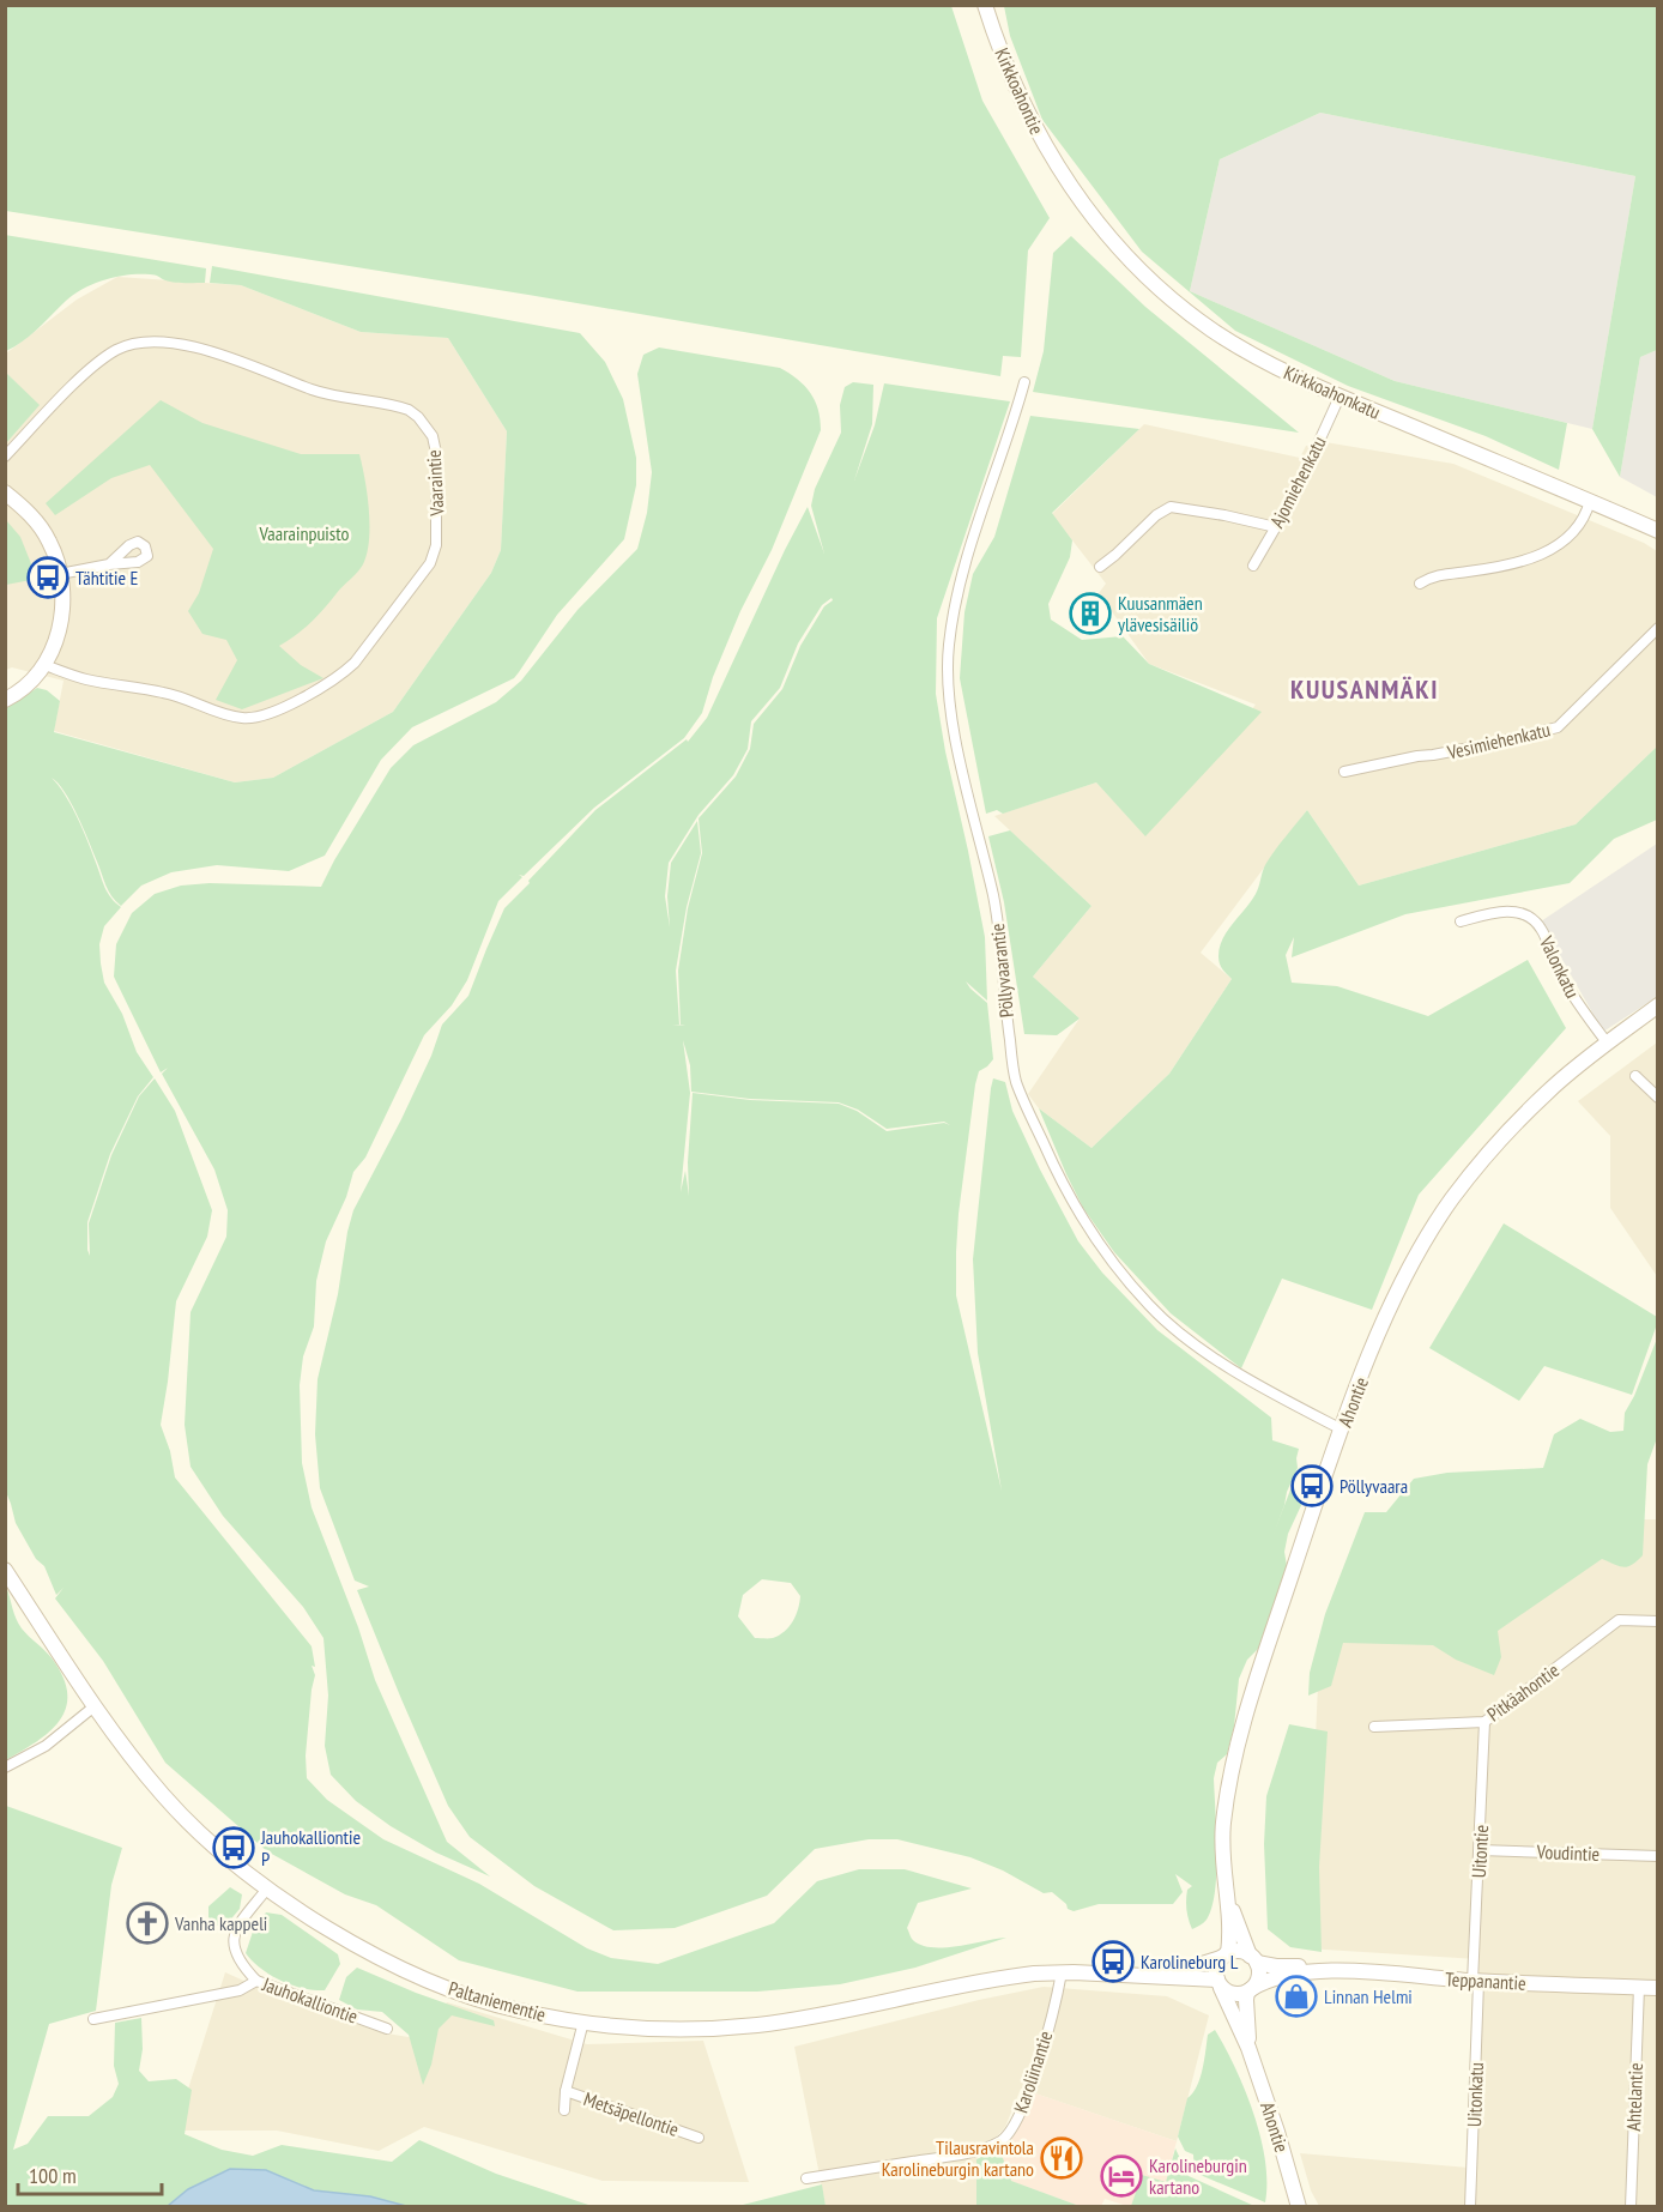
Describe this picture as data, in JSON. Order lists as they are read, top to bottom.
{
  "streets": {
    "street": [
      "Kirkkoahontie",
      "Kirkkoahonkatu",
      "Ajomiehenkatu",
      "Vaaraintie",
      "Vesimiehenkatu",
      "Valonkatu",
      "Pöllyvaarantie",
      "Ahontie",
      "Pitkäahontie",
      "Uitontie",
      "Voudintie",
      "Teppanantie",
      "Jauhokalliontie",
      "Paltaniementie",
      "Karoliinantie",
      "Uitonkatu",
      "Ahtelantie",
      "Metsäpellontie"
    ]
  },
  "crossings": [
    ["Kirkkoahontie", "Kirkkoahonkatu"],
    ["Kirkkoahonkatu", "Ajomiehenkatu"],
    ["Valonkatu", "Ahontie"],
    ["Pöllyvaarantie", "Ahontie"],
    ["Ahontie", "Teppanantie"],
    ["Ahontie", "Paltaniementie"],
    ["Pitkäahontie", "Uitontie"],
    ["Uitontie", "Voudintie"],
    ["Uitontie", "Teppanantie"],
    ["Uitontie", "Uitonkatu"],
    ["Teppanantie", "Paltaniementie"],
    ["Teppanantie", "Uitonkatu"],
    ["Teppanantie", "Ahtelantie"],
    ["Jauhokalliontie", "Paltaniementie"],
    ["Paltaniementie", "Karoliinantie"],
    ["Paltaniementie", "Metsäpellontie"]
  ],
  "districts": ["KUUSANMÄKI"],
  "parks": ["Vaarainpuisto"],
  "places": {
    "bus stop": [
      "Tähtitie E",
      "Pöllyvaara",
      "Jauhokalliontie P",
      "Karolineburg L"
    ],
    "building": ["Kuusanmäen ylävesisäiliö"],
    "church": ["Vanha kappeli"],
    "shop": ["Linnan Helmi"],
    "restaurant": ["Tilausravintola Karolineburgin kartano"],
    "hotel": ["Karolineburgin kartano"]
  },
  "scale_bar": "100 m"
}
